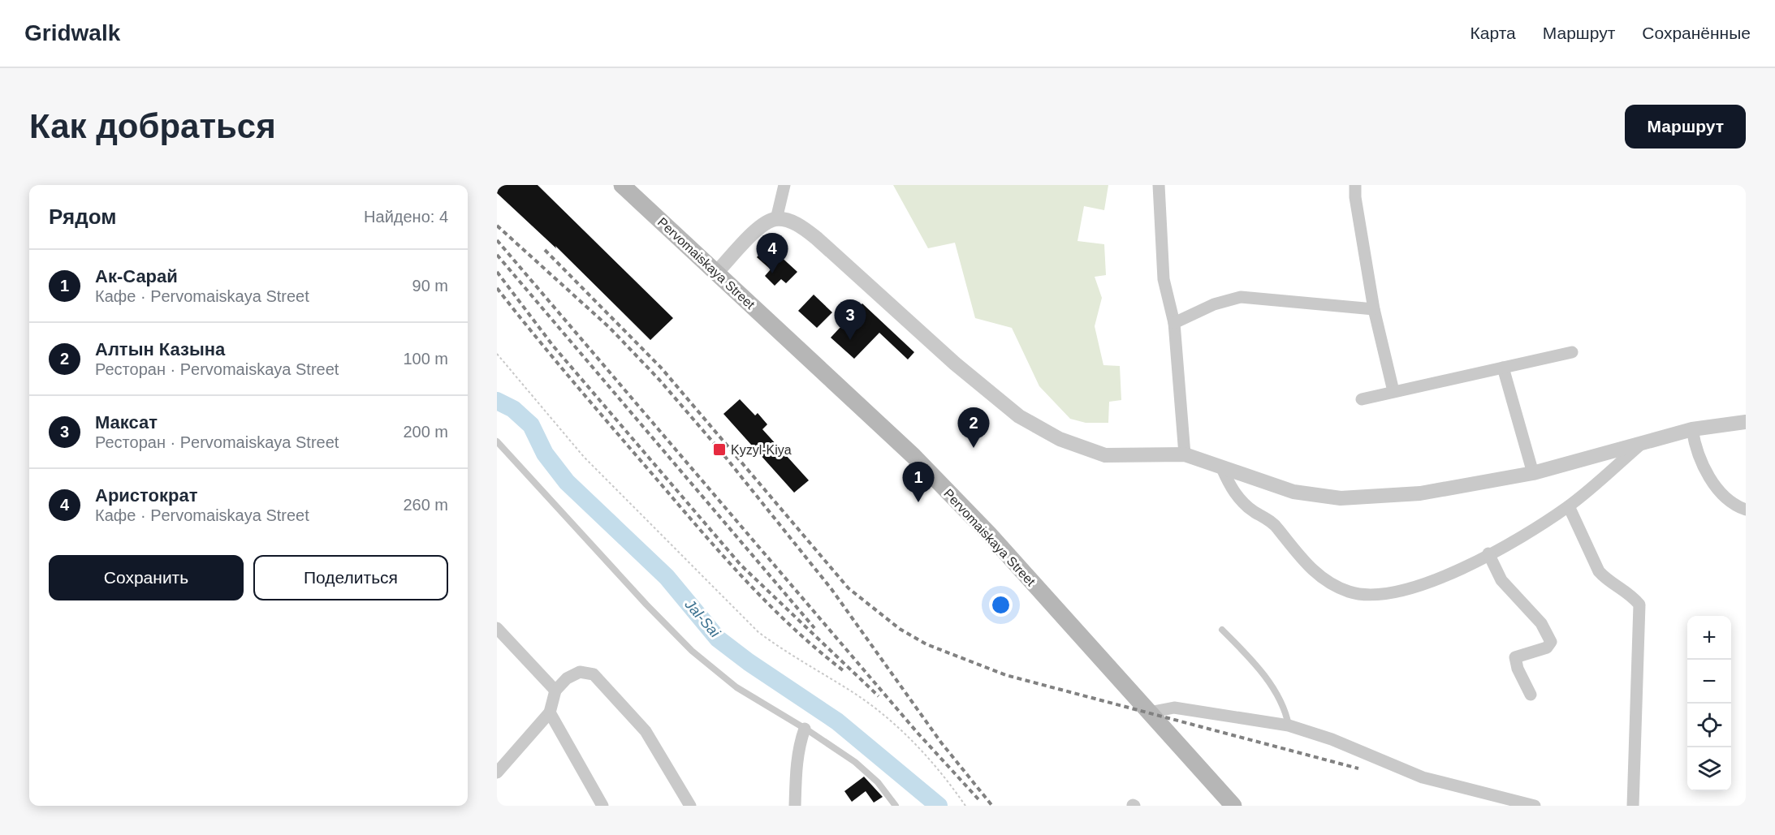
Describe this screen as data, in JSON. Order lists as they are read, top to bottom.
{
  "streets": {
    "main road": ["Pervomaiskaya Street"]
  },
  "water": ["Jal-Sai"],
  "places": {
    "transit": ["Kyzyl-Kiya"]
  },
  "page": {
    "header": "Gridwalk",
    "nav": ["Карта", "Маршрут", "Сохранённые"],
    "buttons": [
      "Маршрут",
      ["Сохранить", "Поделиться"]
    ],
    "title": "Как добраться",
    "heading": ["Рядом", "Найдено: 4"],
    "pins": [
      "4",
      "3",
      "2",
      "1"
    ],
    "list": [
      {
        "mark": "1",
        "name": "Ак-Сарай",
        "note": "Кафе · Pervomaiskaya Street",
        "value": "90 m"
      },
      {
        "mark": "2",
        "name": "Алтын Казына",
        "note": "Ресторан · Pervomaiskaya Street",
        "value": "100 m"
      },
      {
        "mark": "3",
        "name": "Максат",
        "note": "Ресторан · Pervomaiskaya Street",
        "value": "200 m"
      },
      {
        "mark": "4",
        "name": "Аристократ",
        "note": "Кафе · Pervomaiskaya Street",
        "value": "260 m"
      }
    ],
    "map_buttons": ["+", "−"]
  }
}
